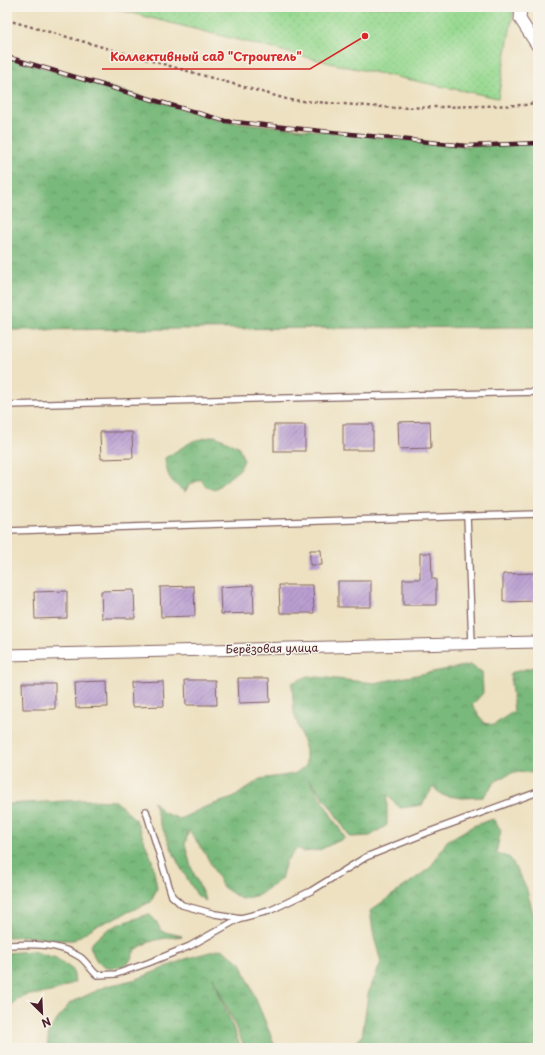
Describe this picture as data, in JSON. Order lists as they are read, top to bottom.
{
  "streets": {
    "street": ["Берёзовая улица"]
  },
  "places": ["Коллективный сад \"Строитель\""],
  "north": "bottom right"
}
